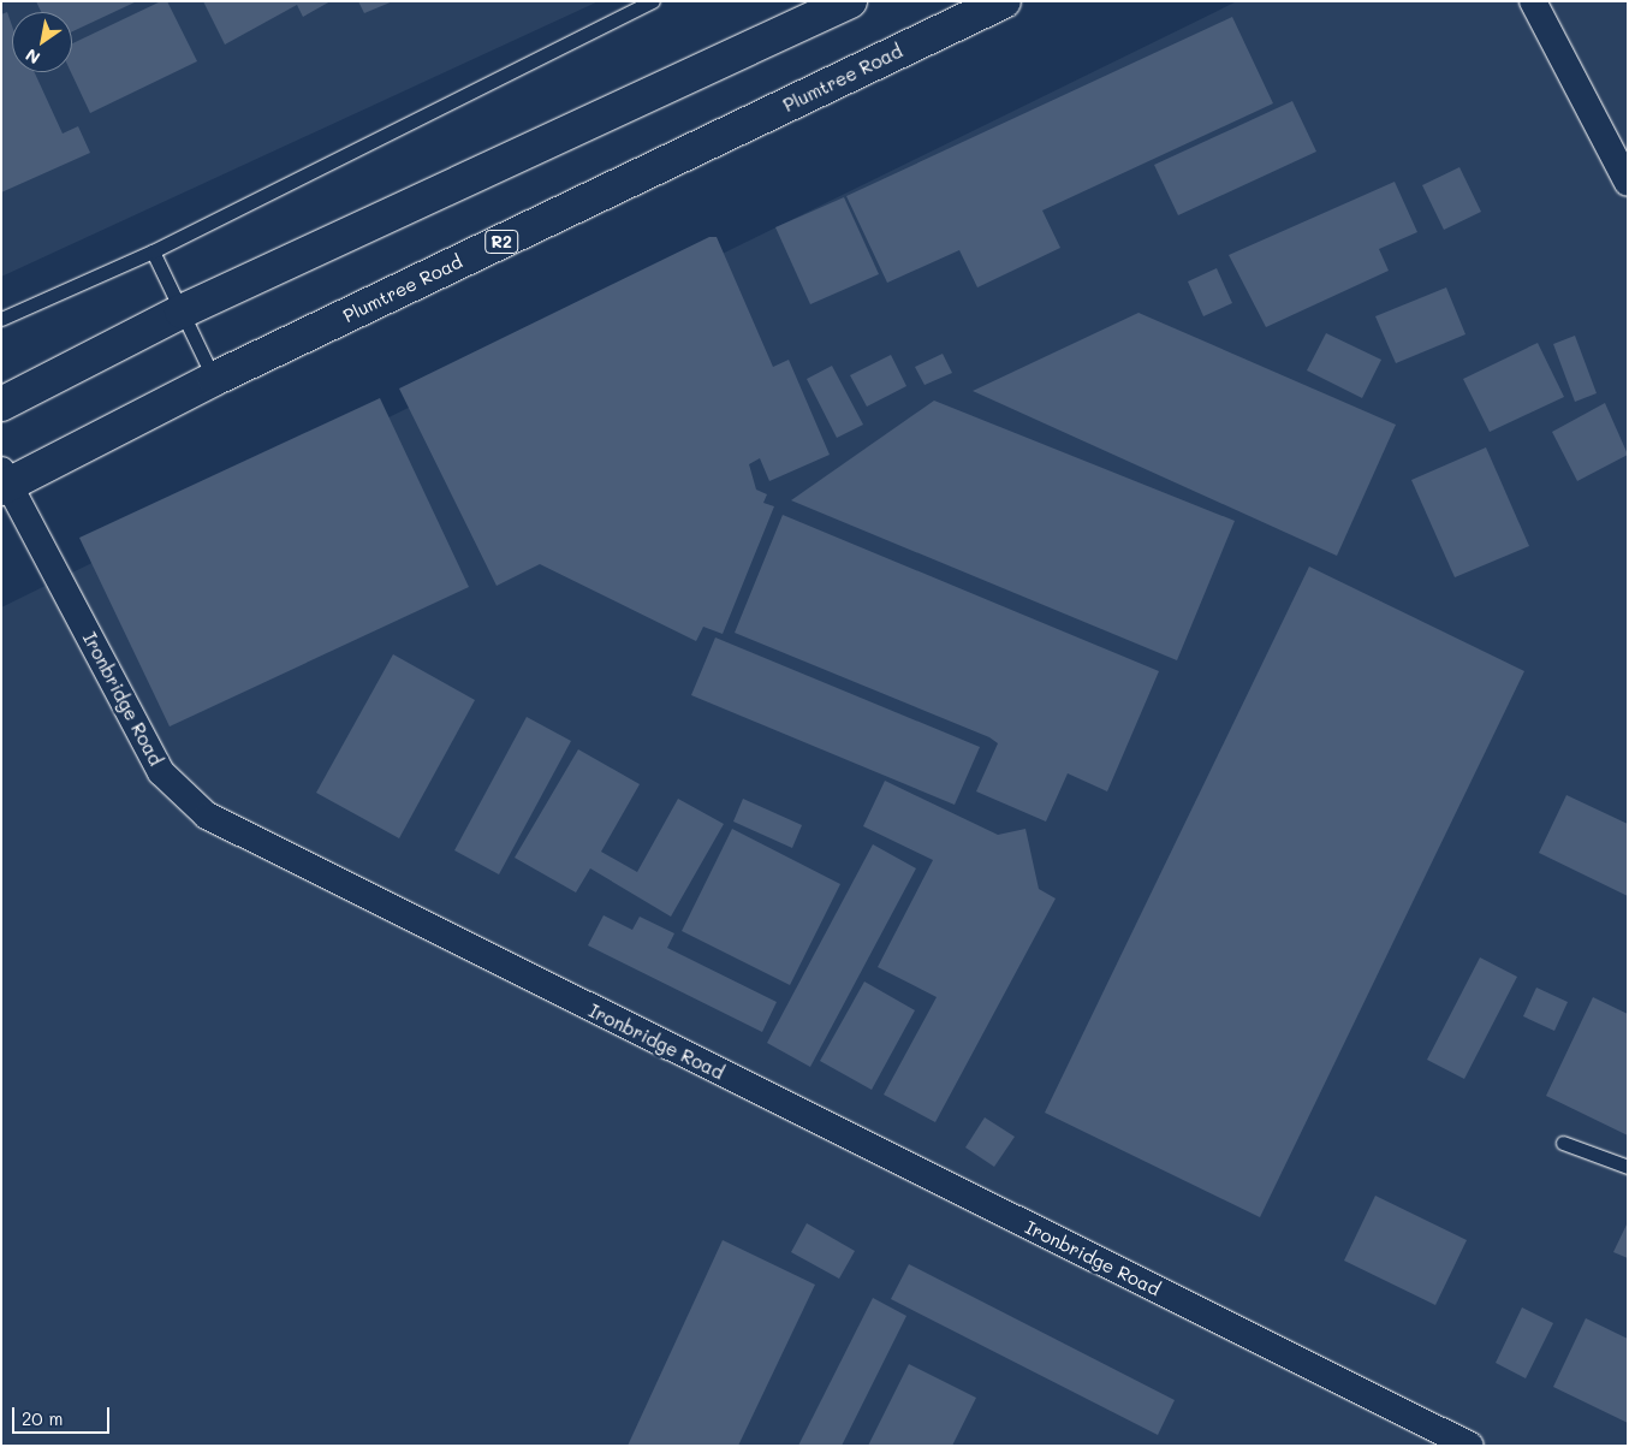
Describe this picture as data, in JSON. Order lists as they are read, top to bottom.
{
  "streets": {
    "highway": ["Plumtree Road", "R2"],
    "street": ["Ironbridge Road"]
  },
  "crossings": [
    ["Plumtree Road", "Ironbridge Road"]
  ],
  "scale_bar": "20 m",
  "north": "bottom left"
}
